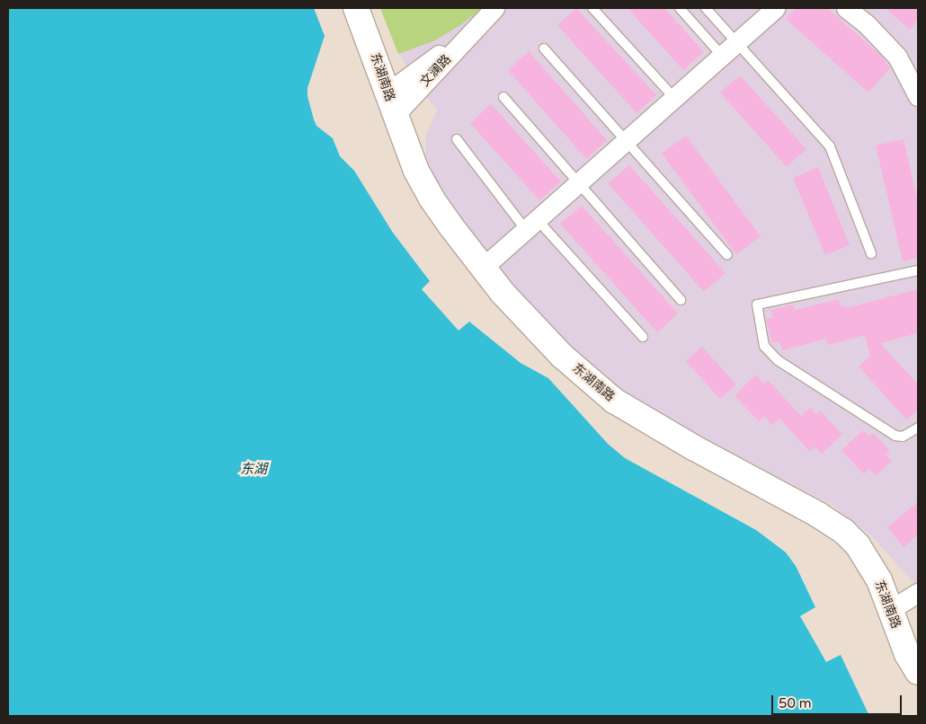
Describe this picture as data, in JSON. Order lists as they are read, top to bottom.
{
  "streets": {
    "street": ["文澜路", "东湖南路"]
  },
  "crossings": [
    ["文澜路", "东湖南路"]
  ],
  "water": ["东湖"],
  "scale_bar": "50 m"
}
